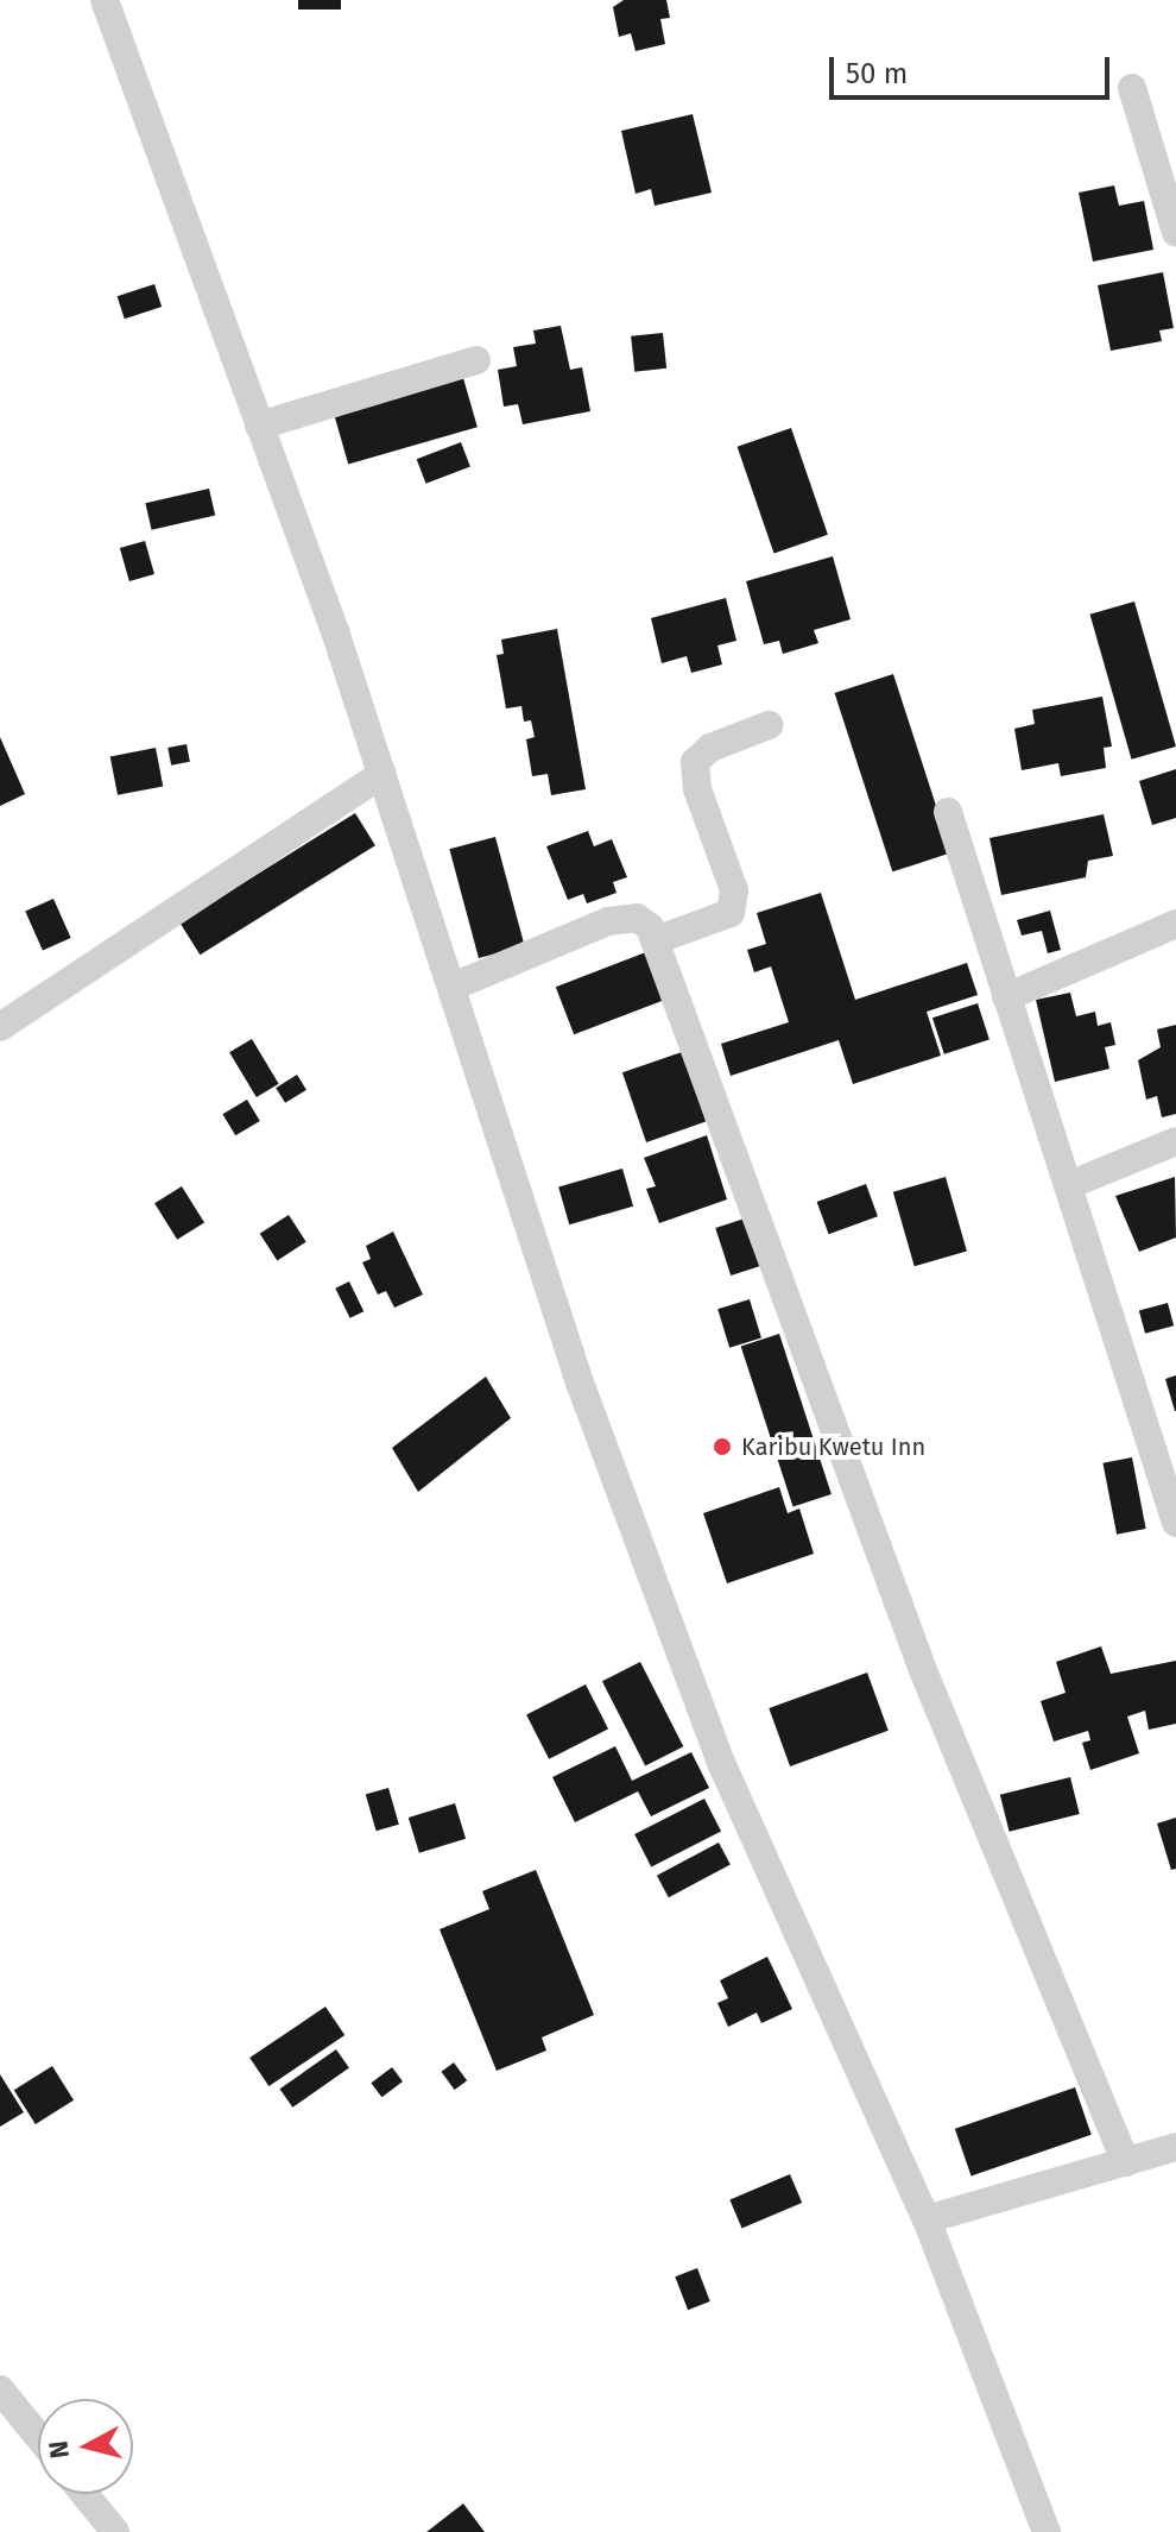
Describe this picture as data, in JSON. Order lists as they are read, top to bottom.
{
  "places": ["Karibu Kwetu Inn"],
  "scale_bar": "50 m",
  "north": "left"
}
